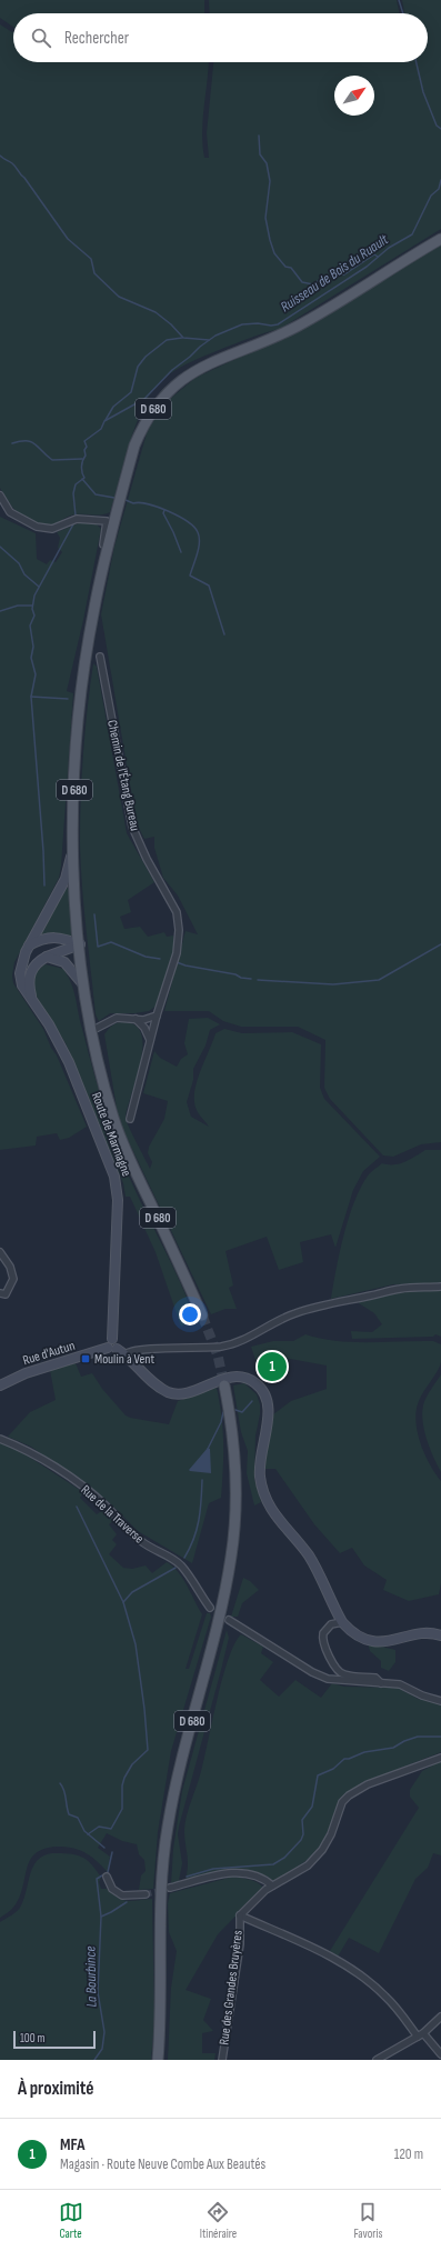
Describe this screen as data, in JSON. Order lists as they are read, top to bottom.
{
  "streets": {
    "main road": ["D 680", "Route de Marmagne", "Rue d'Autun"],
    "street": ["Chemin de l'Étang Bureau", "Rue de la Traverse", "Rue des Grandes Bruyères"]
  },
  "crossings": [
    ["D 680", "Route de Marmagne"],
    ["Route de Marmagne", "Rue d'Autun"]
  ],
  "water": ["Ruisseau de Bois du Ruault", "La Bourbince"],
  "places": {
    "transit": ["Moulin à Vent"]
  },
  "scale_bar": "100 m",
  "north": "top right",
  "page": {
    "search": "Rechercher",
    "pins": "1",
    "scale": "100 m",
    "heading": "À proximité",
    "list": [
      {
        "mark": "1",
        "name": "MFA",
        "note": "Magasin · Route Neuve Combe Aux Beautés",
        "value": "120 m"
      }
    ],
    "nav": ["Carte", "Itinéraire", "Favoris"]
  }
}
